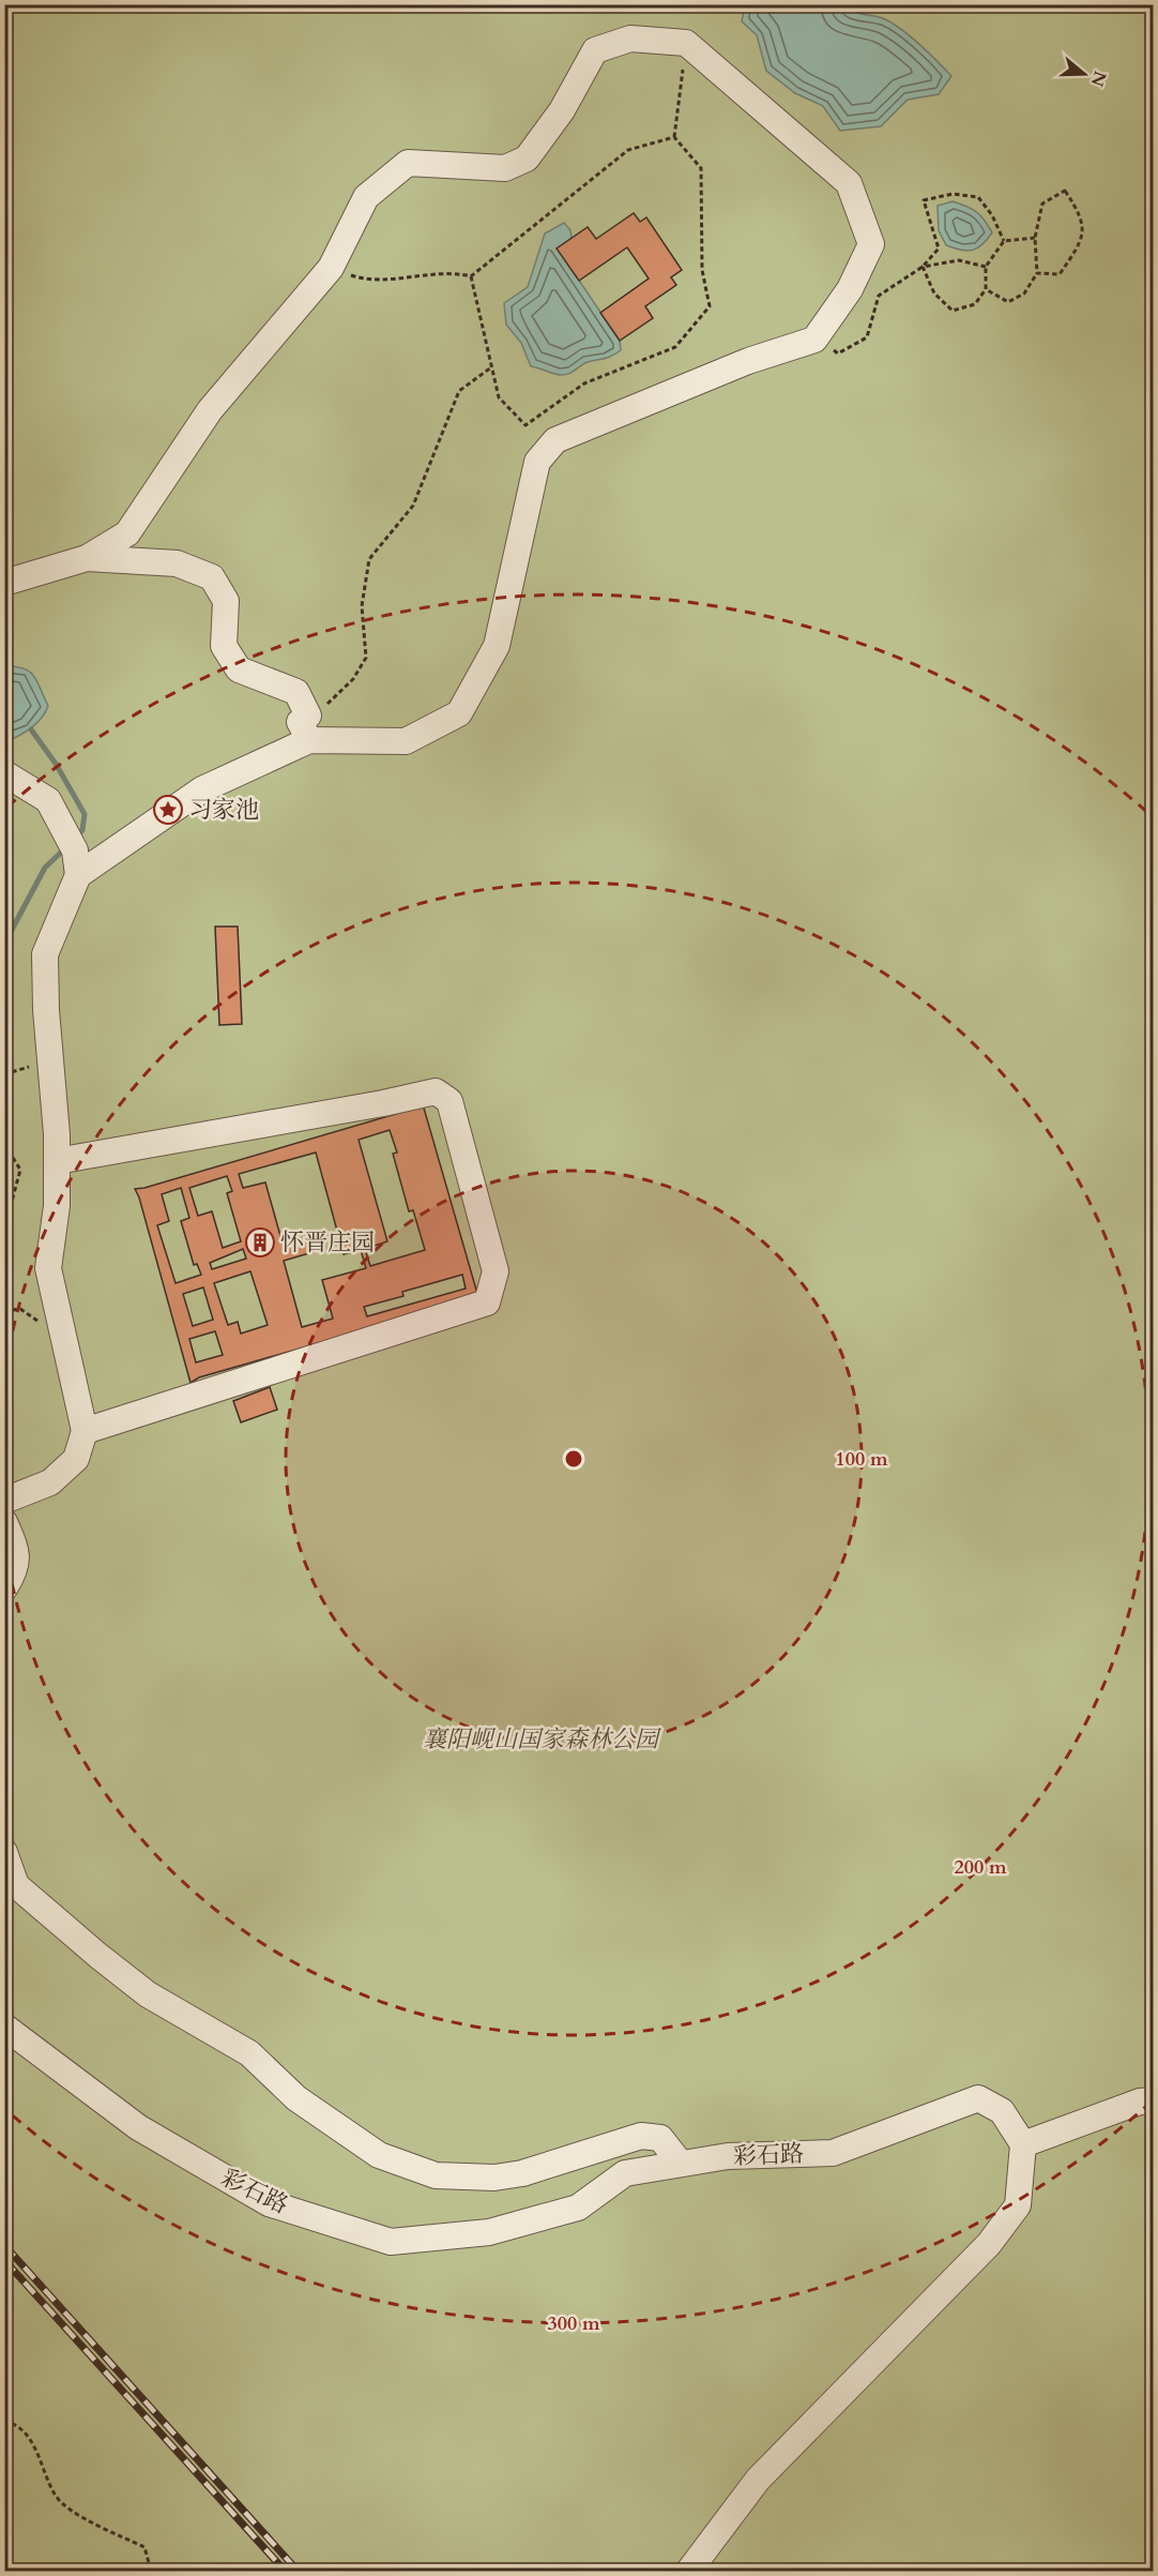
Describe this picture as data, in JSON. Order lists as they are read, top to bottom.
{
  "streets": {
    "street": ["彩石路"]
  },
  "parks": ["襄阳岘山国家森林公园"],
  "places": {
    "place": ["习家池"],
    "building": ["怀晋庄园"]
  },
  "north": "right",
  "rings": ["100 m", "200 m", "300 m"]
}
